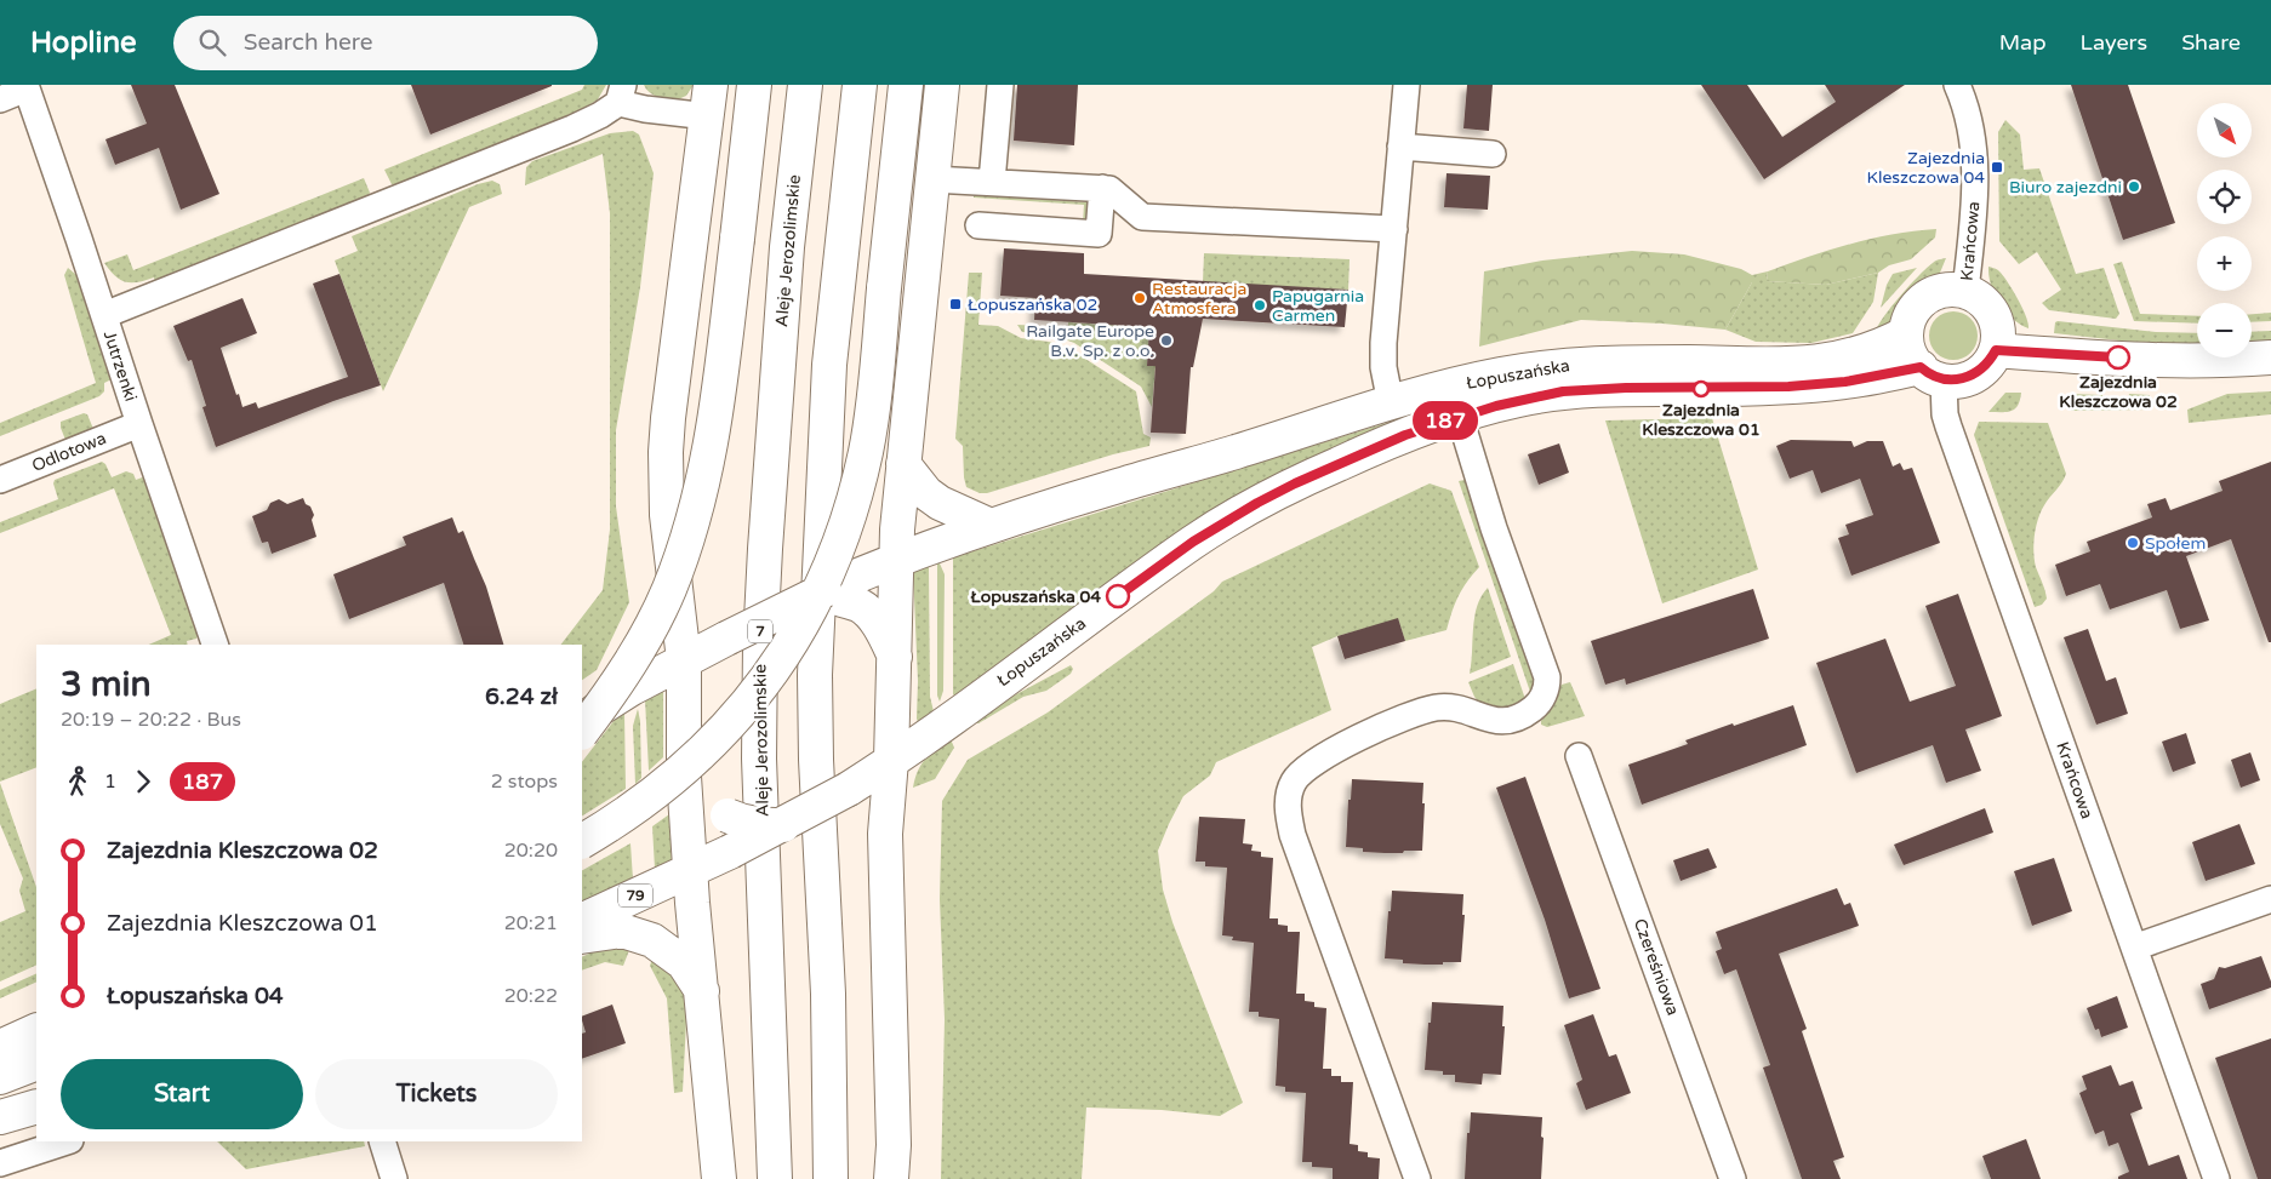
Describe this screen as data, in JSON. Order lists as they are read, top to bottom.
{
  "streets": {
    "main road": [
      "Aleje Jerozolimskie",
      "Łopuszańska",
      "7",
      "79"
    ],
    "street": [
      "Krańcowa",
      "Jutrzenki",
      "Odlotowa",
      "Czereśniowa"
    ]
  },
  "crossings": [
    ["Krańcowa", "Łopuszańska"],
    ["Jutrzenki", "Odlotowa"],
    ["Łopuszańska", "79"]
  ],
  "places": {
    "transit": ["Zajezdnia Kleszczowa 04", "Łopuszańska 02"],
    "other": [
      "Biuro zajezdni",
      "Restauracja Atmosfera",
      "Papugarnia Carmen",
      "Railgate Europe B.v. Sp. z o.o.",
      "Zajezdnia Kleszczowa 02",
      "Zajezdnia Kleszczowa 01",
      "Społem",
      "Łopuszańska 04"
    ]
  },
  "lines": ["bus line 187"],
  "north": "bottom right",
  "page": {
    "header": "Hopline",
    "search": "Search here",
    "nav": ["Map", "Layers", "Share"],
    "on_map": "187",
    "map_buttons": ["+", "−"],
    "heading": ["3 min", "20:19 – 20:22 · Bus", "6.24 zł"],
    "legs": ["1", "187", "2 stops"],
    "list": [
      {
        "name": "Zajezdnia Kleszczowa 02",
        "value": "20:20"
      },
      {
        "name": "Zajezdnia Kleszczowa 01",
        "value": "20:21"
      },
      {
        "name": "Łopuszańska 04",
        "value": "20:22"
      }
    ],
    "buttons": ["Start", "Tickets"]
  }
}
